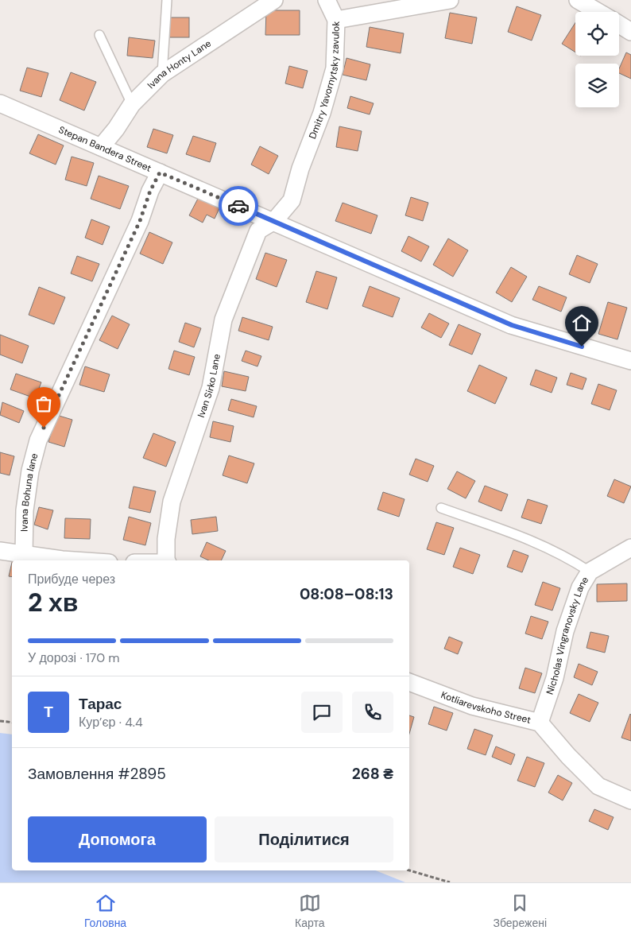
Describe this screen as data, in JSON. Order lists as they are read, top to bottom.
{
  "streets": {
    "street": [
      "Ivana Honty Lane",
      "Dmitry Yavornytsky zavulok",
      "Stepan Bandera Street",
      "Ivan Sirko Lane",
      "Ivana Bohuna lane",
      "Nicholas Vingranovsky Lane",
      "Kotliarevskoho Street"
    ]
  },
  "crossings": [
    ["Ivana Honty Lane", "Stepan Bandera Street"],
    ["Dmitry Yavornytsky zavulok", "Stepan Bandera Street"],
    ["Dmitry Yavornytsky zavulok", "Ivan Sirko Lane"],
    ["Stepan Bandera Street", "Ivan Sirko Lane"],
    ["Stepan Bandera Street", "Ivana Bohuna lane"],
    ["Nicholas Vingranovsky Lane", "Kotliarevskoho Street"]
  ],
  "page": {
    "heading": ["2 хв", "Прибуде через", "08:08–08:13"],
    "panel": [
      "Тарас",
      "Кур’єр · 4.4",
      "Замовлення #2895",
      "268 ₴"
    ],
    "bar": "У дорозі · 170 m",
    "round": "Т",
    "buttons": ["Допомога", "Поділитися"],
    "tabs": ["Головна", "Карта", "Збережені"]
  }
}
